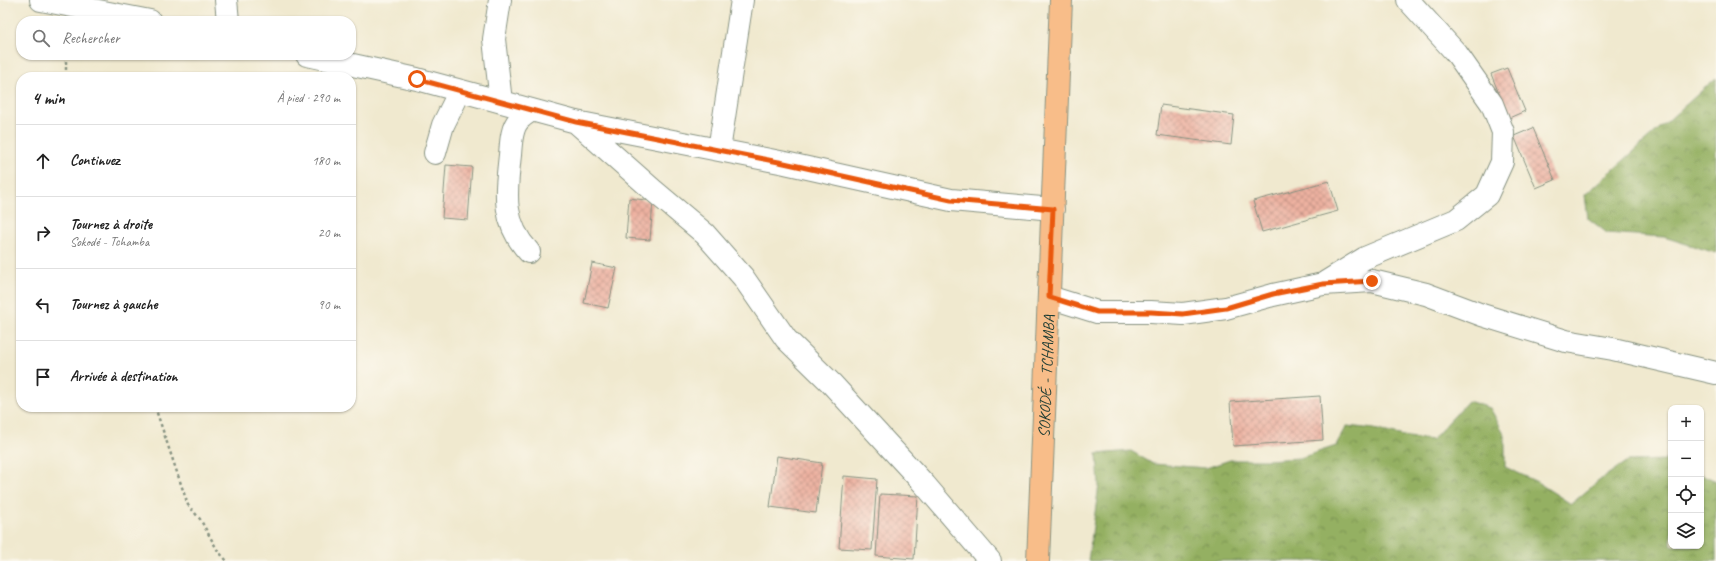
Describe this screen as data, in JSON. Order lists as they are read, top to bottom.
{
  "streets": {
    "main road": ["SOKODÉ - TCHAMBA"]
  },
  "page": {
    "search": "Rechercher",
    "heading": ["4 min", "À pied · 290 m"],
    "list": [
      ["Continuez", "180 m"],
      ["Tournez à droite", "Sokodé - Tchamba", "20 m"],
      ["Tournez à gauche", "90 m"],
      "Arrivée à destination"
    ],
    "map_buttons": ["+", "−"]
  }
}
